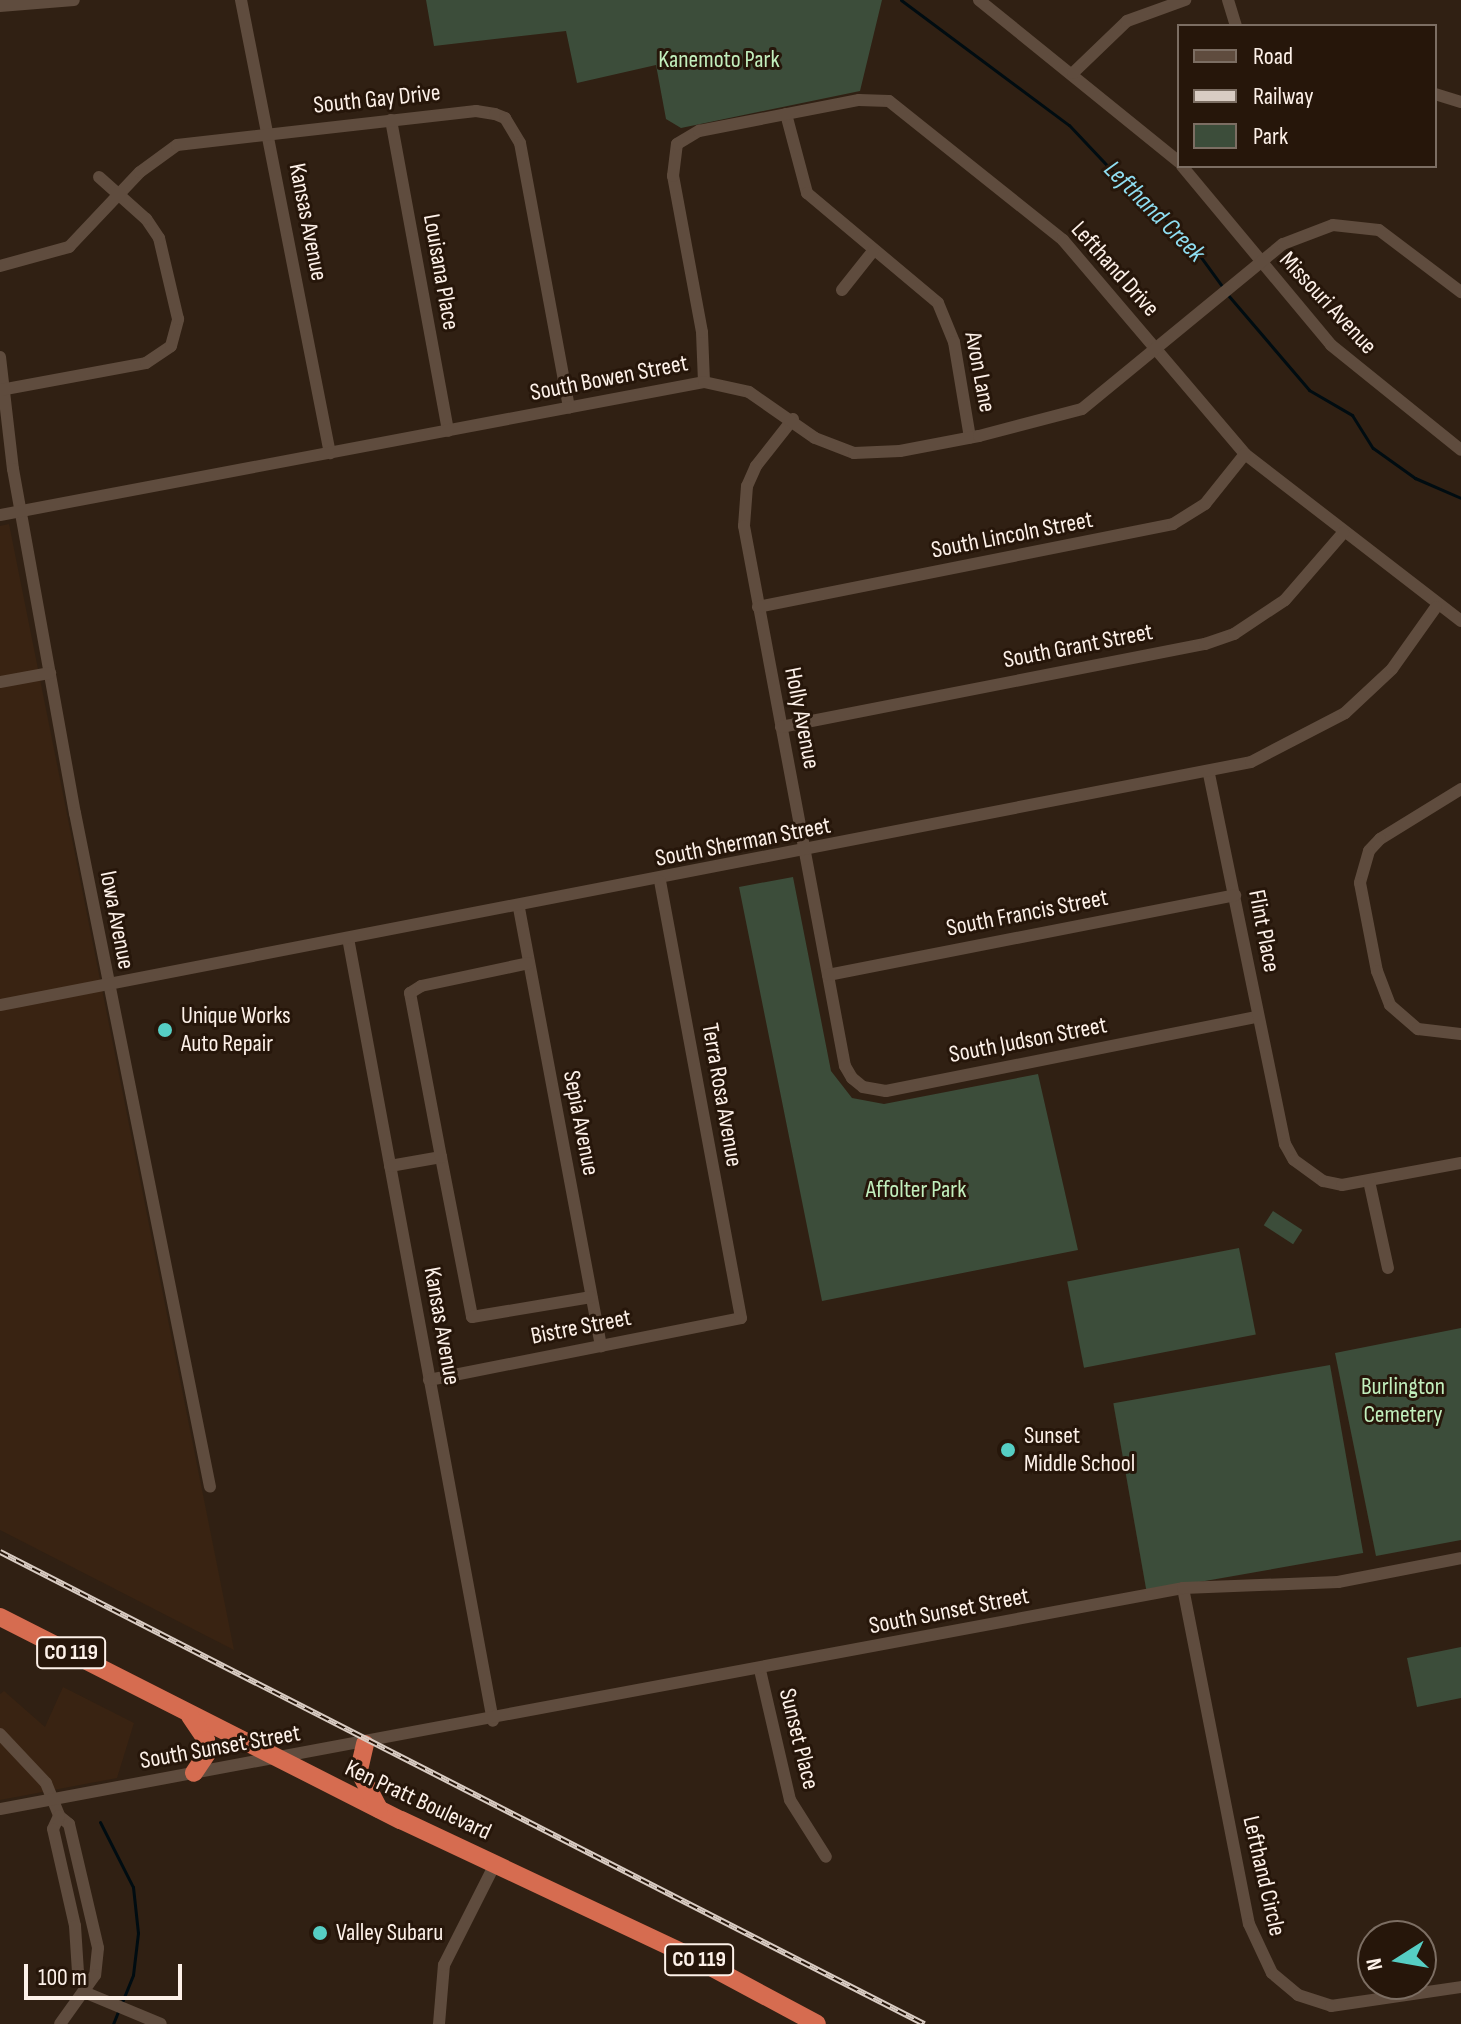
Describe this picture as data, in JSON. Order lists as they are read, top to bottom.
{
  "streets": {
    "highway": ["CO 119", "Ken Pratt Boulevard"],
    "street": [
      "South Gay Drive",
      "Kansas Avenue",
      "Lefthand Drive",
      "Louisana Place",
      "Missouri Avenue",
      "Avon Lane",
      "South Bowen Street",
      "South Lincoln Street",
      "South Grant Street",
      "Holly Avenue",
      "South Sherman Street",
      "South Francis Street",
      "Iowa Avenue",
      "Flint Place",
      "South Judson Street",
      "Terra Rosa Avenue",
      "Sepia Avenue",
      "Bistre Street",
      "South Sunset Street",
      "Sunset Place",
      "Lefthand Circle"
    ]
  },
  "crossings": [
    ["South Gay Drive", "Kansas Avenue"],
    ["South Gay Drive", "Louisana Place"],
    ["South Gay Drive", "South Bowen Street"],
    ["Kansas Avenue", "South Bowen Street"],
    ["Kansas Avenue", "South Sherman Street"],
    ["Kansas Avenue", "Bistre Street"],
    ["Kansas Avenue", "South Sunset Street"],
    ["Lefthand Drive", "Avon Lane"],
    ["Lefthand Drive", "South Bowen Street"],
    ["Lefthand Drive", "South Lincoln Street"],
    ["Lefthand Drive", "South Grant Street"],
    ["Lefthand Drive", "South Sherman Street"],
    ["Louisana Place", "South Bowen Street"],
    ["Missouri Avenue", "South Bowen Street"],
    ["Avon Lane", "South Bowen Street"],
    ["South Bowen Street", "Holly Avenue"],
    ["South Bowen Street", "Iowa Avenue"],
    ["South Lincoln Street", "Holly Avenue"],
    ["South Grant Street", "Holly Avenue"],
    ["Holly Avenue", "South Sherman Street"],
    ["Holly Avenue", "South Francis Street"],
    ["Holly Avenue", "South Judson Street"],
    ["South Sherman Street", "Iowa Avenue"],
    ["South Sherman Street", "Flint Place"],
    ["South Sherman Street", "Terra Rosa Avenue"],
    ["South Sherman Street", "Sepia Avenue"],
    ["South Francis Street", "Flint Place"],
    ["Flint Place", "South Judson Street"],
    ["Terra Rosa Avenue", "Bistre Street"],
    ["Sepia Avenue", "Bistre Street"],
    ["South Sunset Street", "Sunset Place"],
    ["South Sunset Street", "Ken Pratt Boulevard"],
    ["South Sunset Street", "Lefthand Circle"]
  ],
  "water": ["Lefthand Creek"],
  "parks": ["Kanemoto Park", "Affolter Park", "Burlington Cemetery"],
  "places": ["Unique Works Auto Repair", "Sunset Middle School", "Valley Subaru"],
  "legend": ["Road", "Railway", "Park"],
  "scale_bar": "100 m",
  "north": "left"
}
